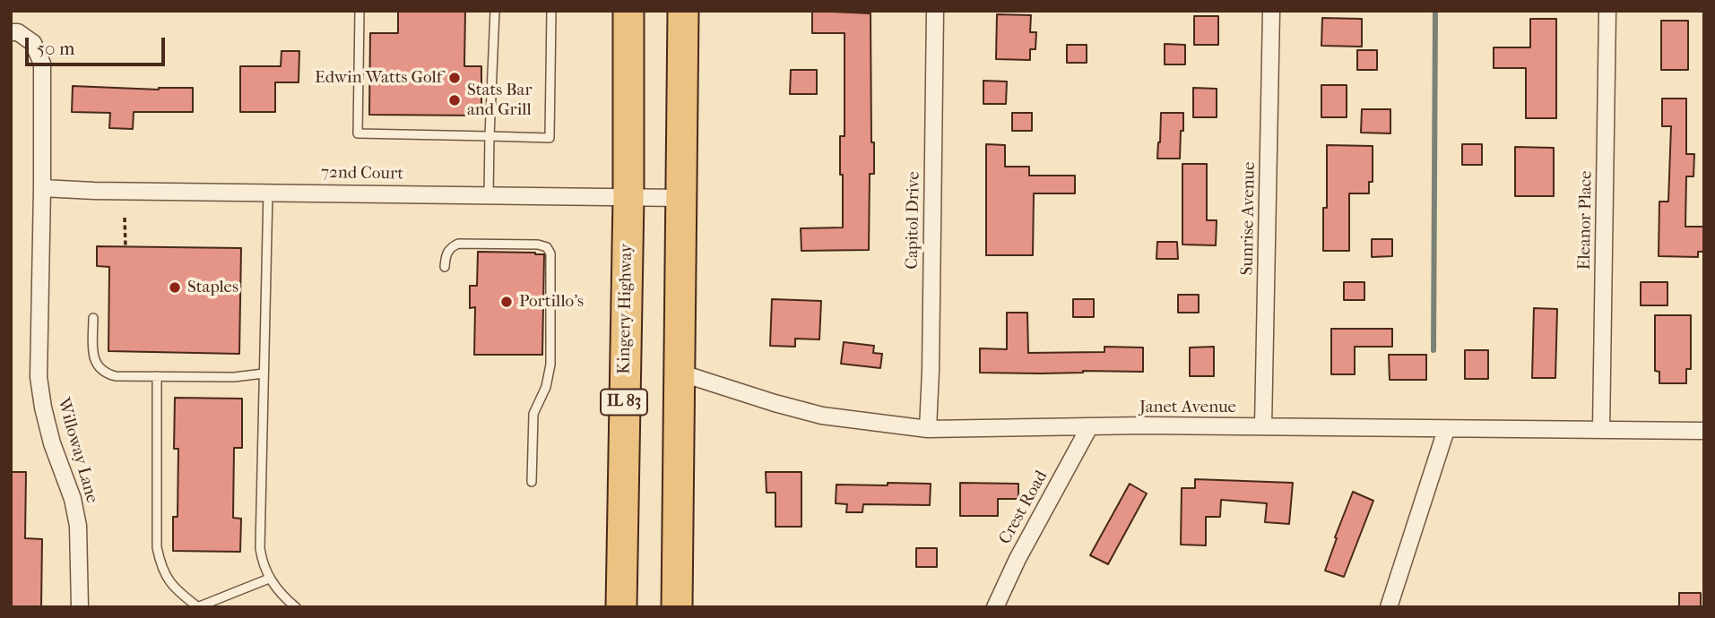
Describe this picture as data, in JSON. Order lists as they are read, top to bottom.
{
  "streets": {
    "highway": ["Kingery Highway", "IL 83"],
    "street": [
      "72nd Court",
      "Sunrise Avenue",
      "Capitol Drive",
      "Eleanor Place",
      "Janet Avenue",
      "Willoway Lane",
      "Crest Road"
    ]
  },
  "crossings": [
    ["72nd Court", "Kingery Highway"],
    ["72nd Court", "Willoway Lane"],
    ["Sunrise Avenue", "Janet Avenue"],
    ["Capitol Drive", "Janet Avenue"],
    ["Eleanor Place", "Janet Avenue"],
    ["Janet Avenue", "Crest Road"]
  ],
  "places": [
    "Edwin Watts Golf",
    "Stats Bar and Grill",
    "Staples",
    "Portillo's"
  ],
  "scale_bar": "50 m"
}
